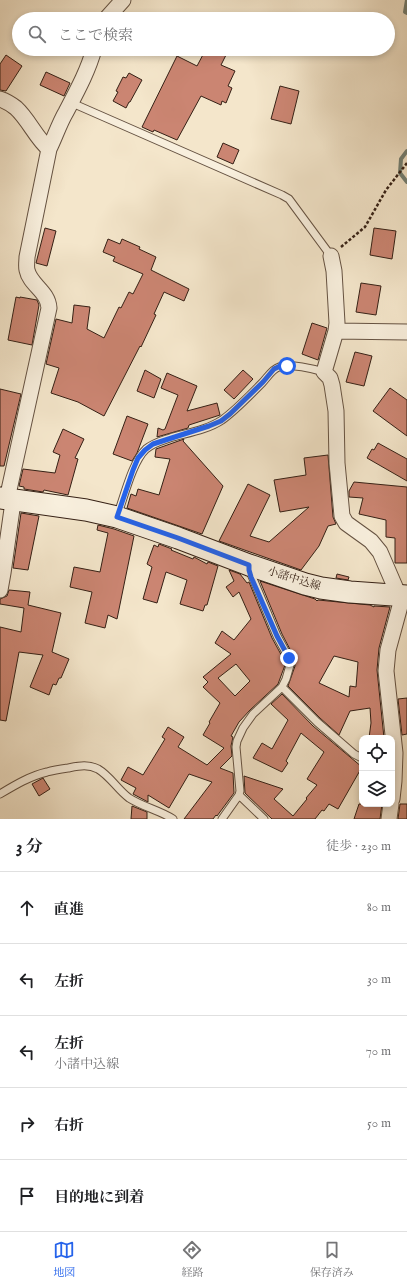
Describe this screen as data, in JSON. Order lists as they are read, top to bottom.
{
  "streets": {
    "main road": ["小諸中込線"]
  },
  "page": {
    "search": "ここで検索",
    "heading": ["3 分", "徒歩 · 230 m"],
    "list": [
      ["直進", "80 m"],
      ["左折", "30 m"],
      ["左折", "小諸中込線", "70 m"],
      ["右折", "50 m"],
      "目的地に到着"
    ],
    "nav": ["地図", "経路", "保存済み"]
  }
}
